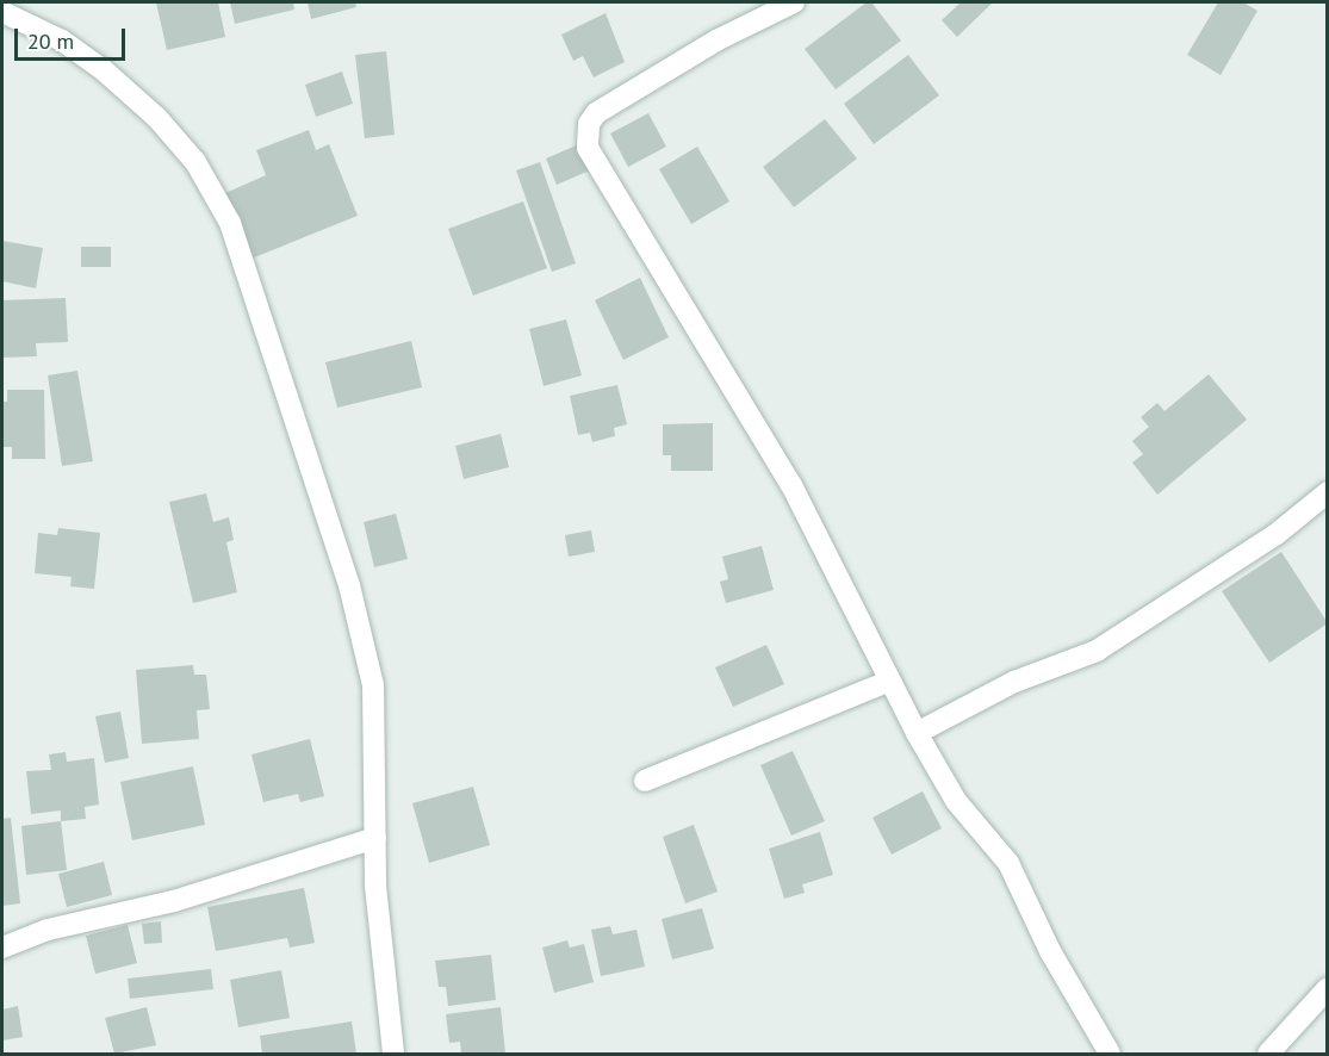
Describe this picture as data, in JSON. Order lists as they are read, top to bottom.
{
  "scale_bar": "20 m"
}
